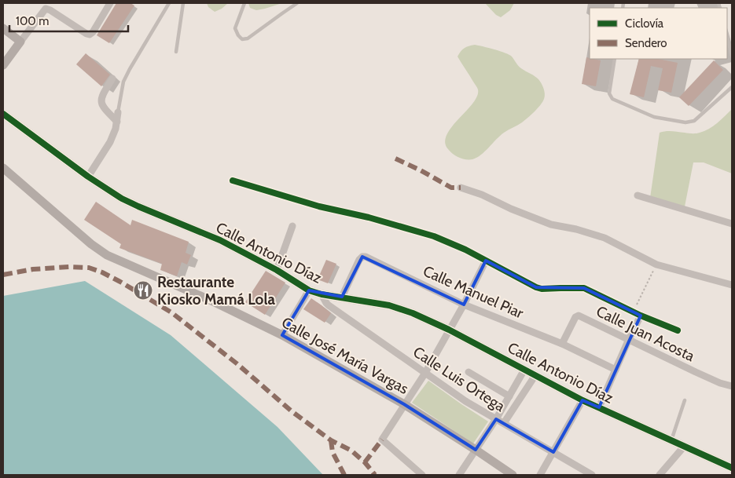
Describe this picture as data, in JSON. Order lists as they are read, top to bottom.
{
  "streets": {
    "street": [
      "Calle Antonio Díaz",
      "Calle Manuel Piar",
      "Calle Juan Acosta",
      "Calle José María Vargas",
      "Calle Luis Ortega"
    ]
  },
  "crossings": [
    ["Calle Antonio Díaz", "Calle Manuel Piar"],
    ["Calle Antonio Díaz", "Calle Luis Ortega"],
    ["Calle Manuel Piar", "Calle Juan Acosta"]
  ],
  "places": {
    "restaurant": ["Restaurante Kiosko Mamá Lola"]
  },
  "legend": ["Ciclovía", "Sendero"],
  "scale_bar": "100 m"
}
